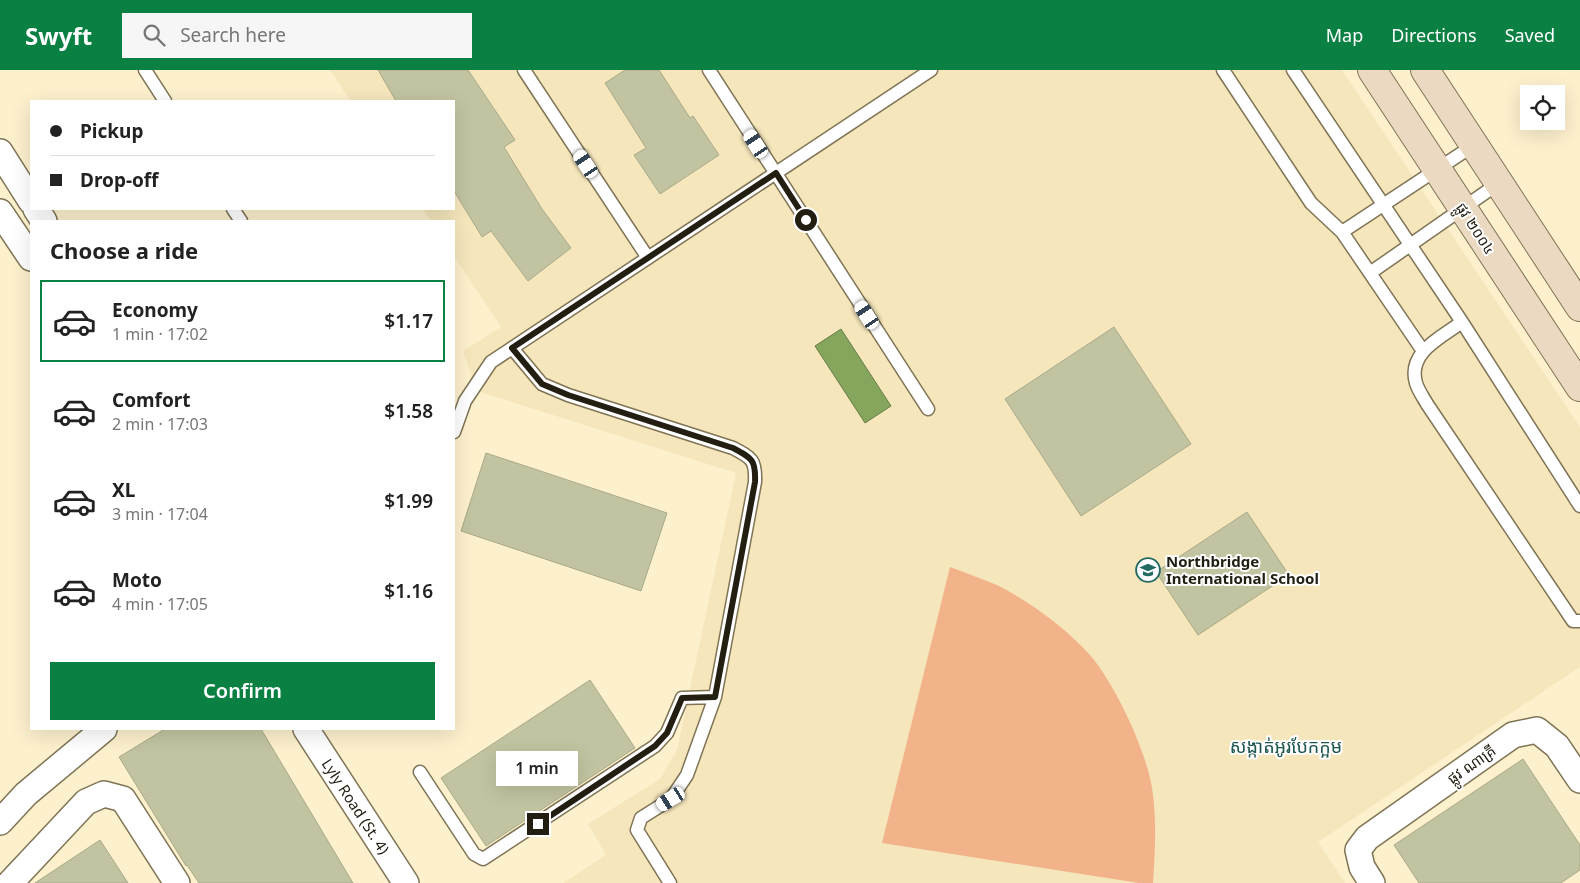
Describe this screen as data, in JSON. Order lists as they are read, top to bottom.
{
  "streets": {
    "main road": ["ផ្លូវ ២០០៤"],
    "street": ["ផ្លូវ ណាគ្រី", "Lyly Road (St. 4)"]
  },
  "districts": ["សង្កាត់អូរបែកក្អម"],
  "places": {
    "school or university": ["Northbridge International School"]
  },
  "page": {
    "header": "Swyft",
    "search": "Search here",
    "nav": ["Map", "Directions", "Saved"],
    "banner": ["Pickup", "Drop-off"],
    "heading": "Choose a ride",
    "list": [
      {
        "name": "Economy",
        "note": "1 min · 17:02",
        "value": "$1.17"
      },
      {
        "name": "Comfort",
        "note": "2 min · 17:03",
        "value": "$1.58"
      },
      {
        "name": "XL",
        "note": "3 min · 17:04",
        "value": "$1.99"
      },
      {
        "name": "Moto",
        "note": "4 min · 17:05",
        "value": "$1.16"
      }
    ],
    "buttons": "Confirm",
    "bubble": "1 min"
  }
}
